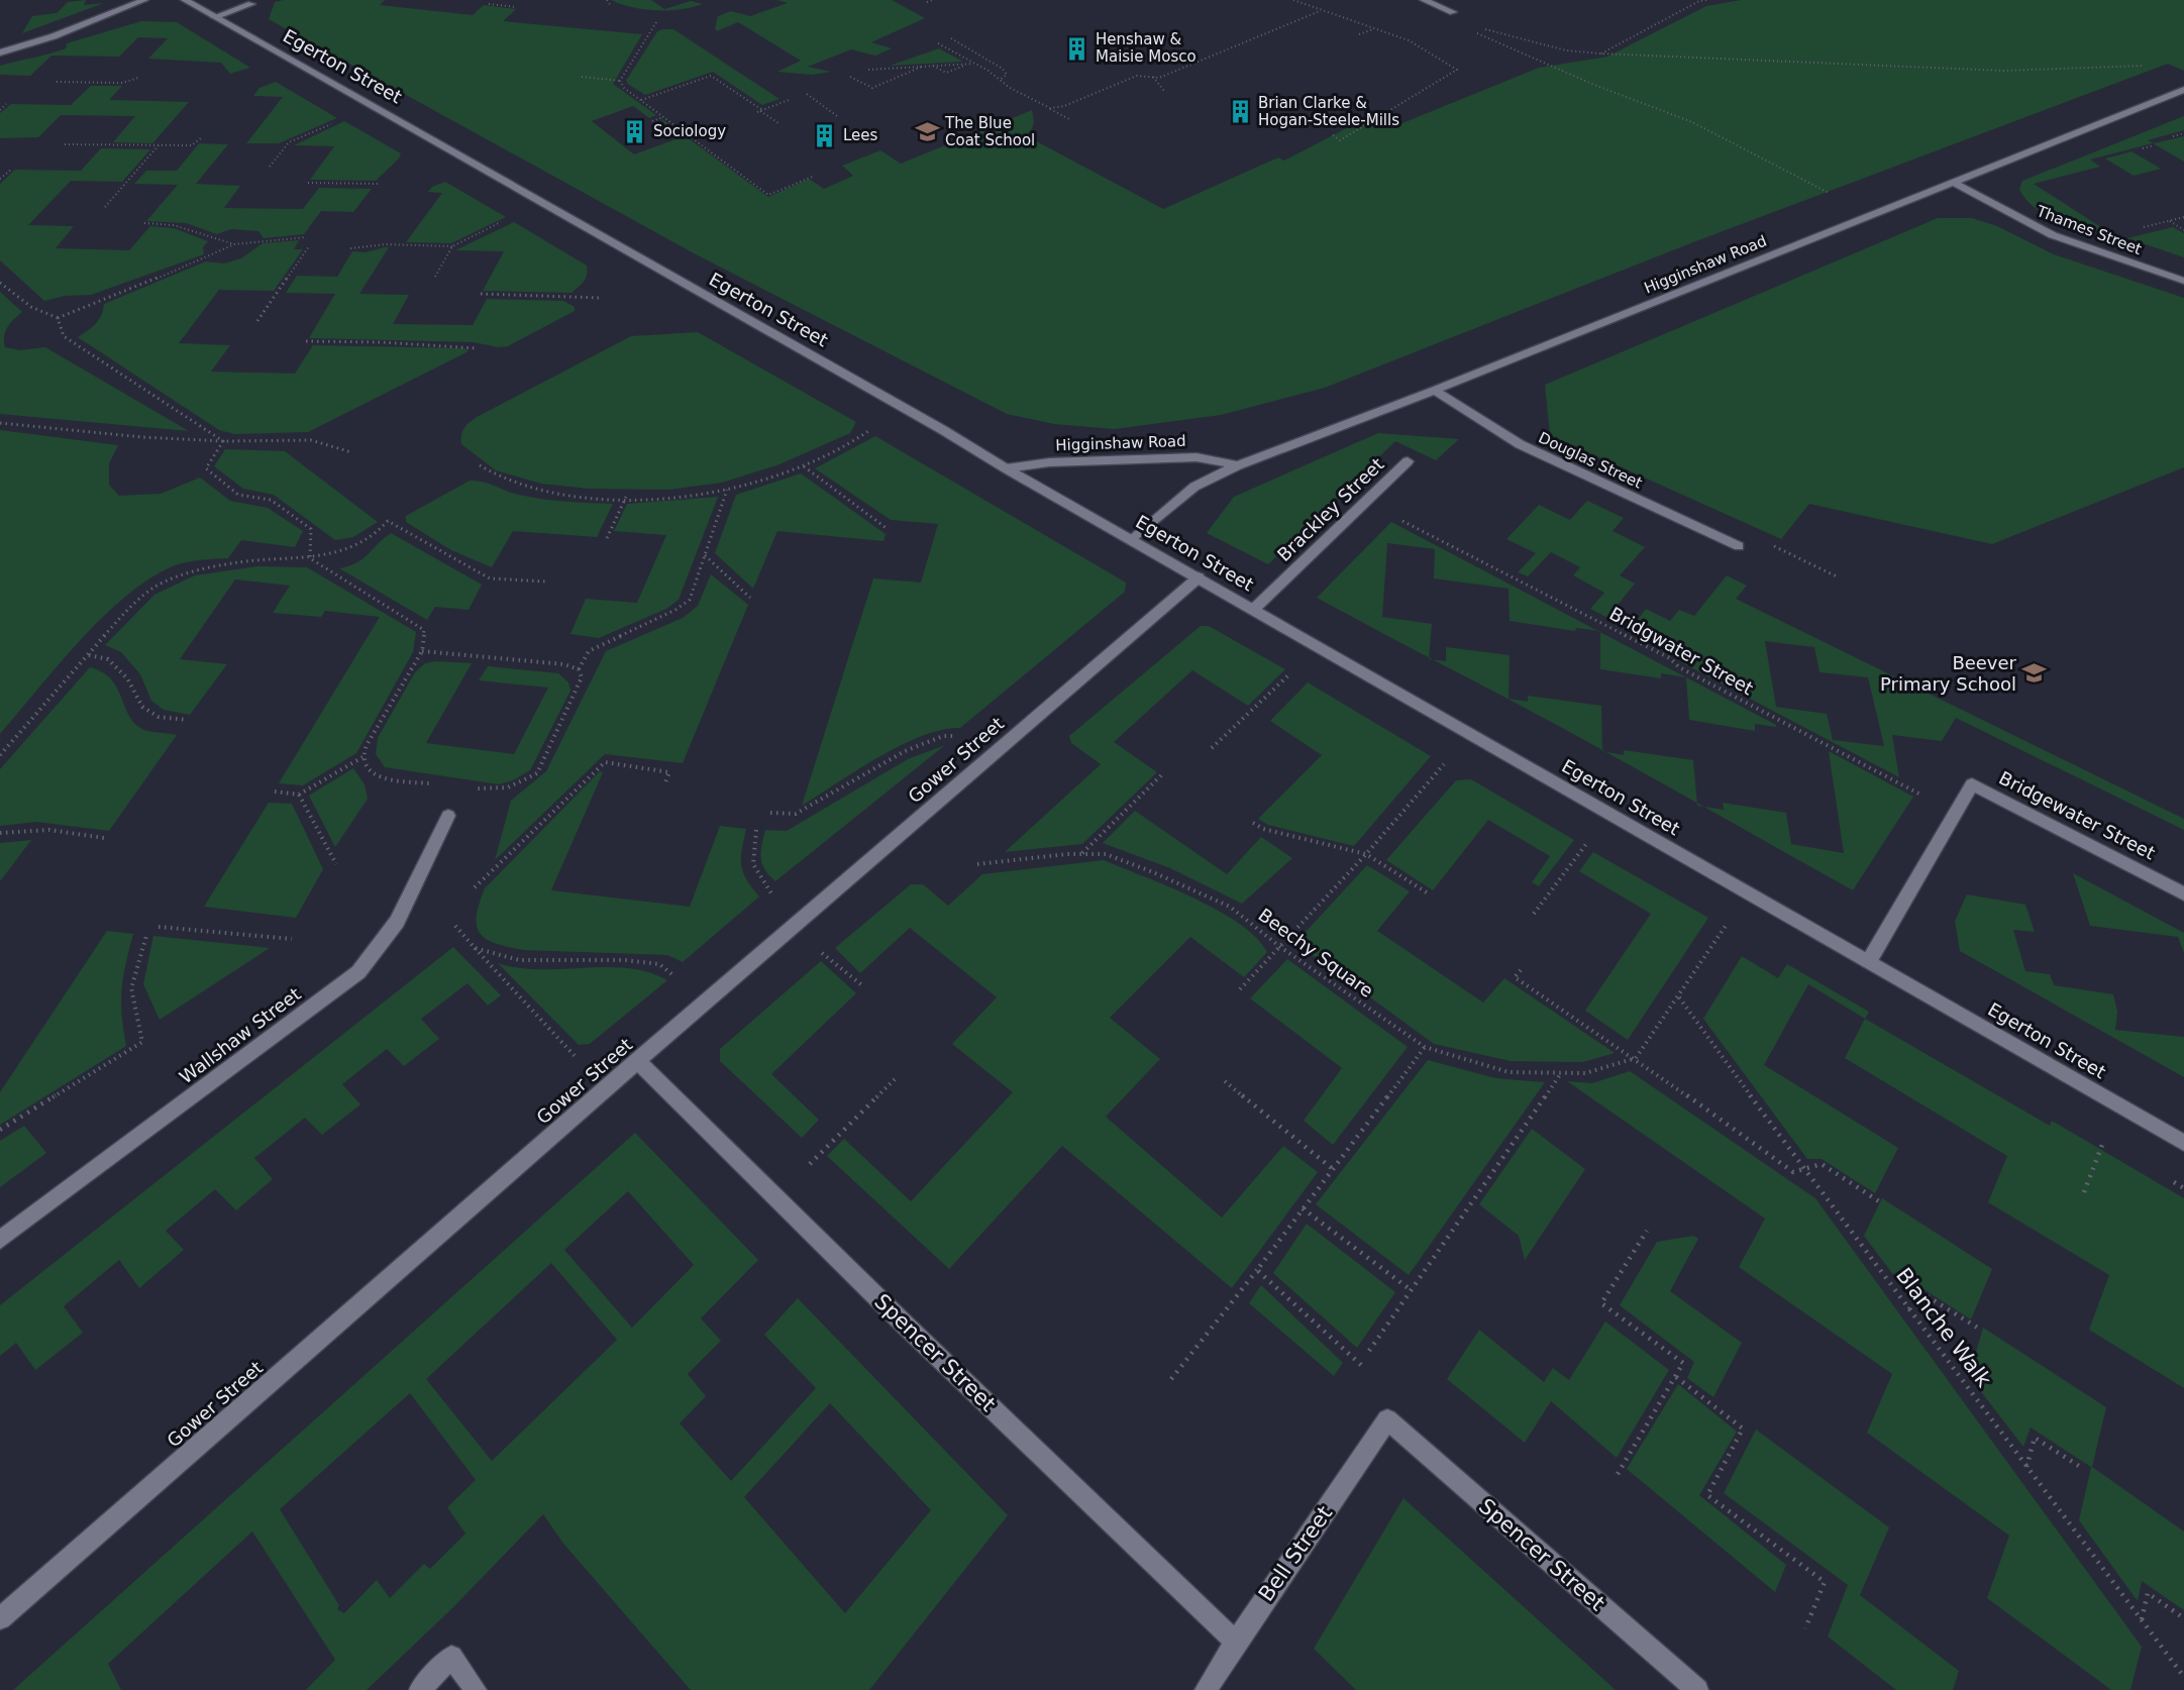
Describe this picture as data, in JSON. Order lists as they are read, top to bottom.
{
  "streets": {
    "street": [
      "Egerton Street",
      "Thames Street",
      "Higginshaw Road",
      "Douglas Street",
      "Brackley Street",
      "Gower Street",
      "Bridgewater Street",
      "Wallshaw Street",
      "Spencer Street",
      "Bell Street"
    ],
    "path": ["Bridgwater Street", "Beechy Square", "Blanche Walk"]
  },
  "crossings": [
    ["Egerton Street", "Higginshaw Road"],
    ["Egerton Street", "Brackley Street"],
    ["Egerton Street", "Gower Street"],
    ["Egerton Street", "Bridgewater Street"],
    ["Thames Street", "Higginshaw Road"],
    ["Higginshaw Road", "Douglas Street"],
    ["Bridgwater Street", "Bridgewater Street"],
    ["Gower Street", "Spencer Street"],
    ["Spencer Street", "Bell Street"]
  ],
  "places": {
    "building": [
      "Henshaw & Maisie Mosco",
      "Brian Clarke & Hogan-Steele-Mills",
      "Sociology",
      "Lees"
    ],
    "school or university": ["The Blue Coat School", "Beever Primary School"]
  }
}
